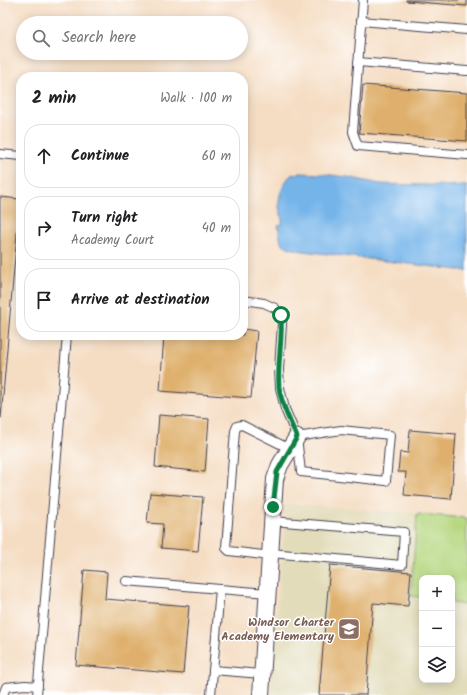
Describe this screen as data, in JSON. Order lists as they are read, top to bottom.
{
  "places": {
    "school or university": ["Windsor Charter Academy Elementary"]
  },
  "page": {
    "search": "Search here",
    "heading": ["2 min", "Walk · 100 m"],
    "list": [
      ["Continue", "60 m"],
      ["Turn right", "Academy Court", "40 m"],
      "Arrive at destination"
    ],
    "map_buttons": ["+", "−"]
  }
}
